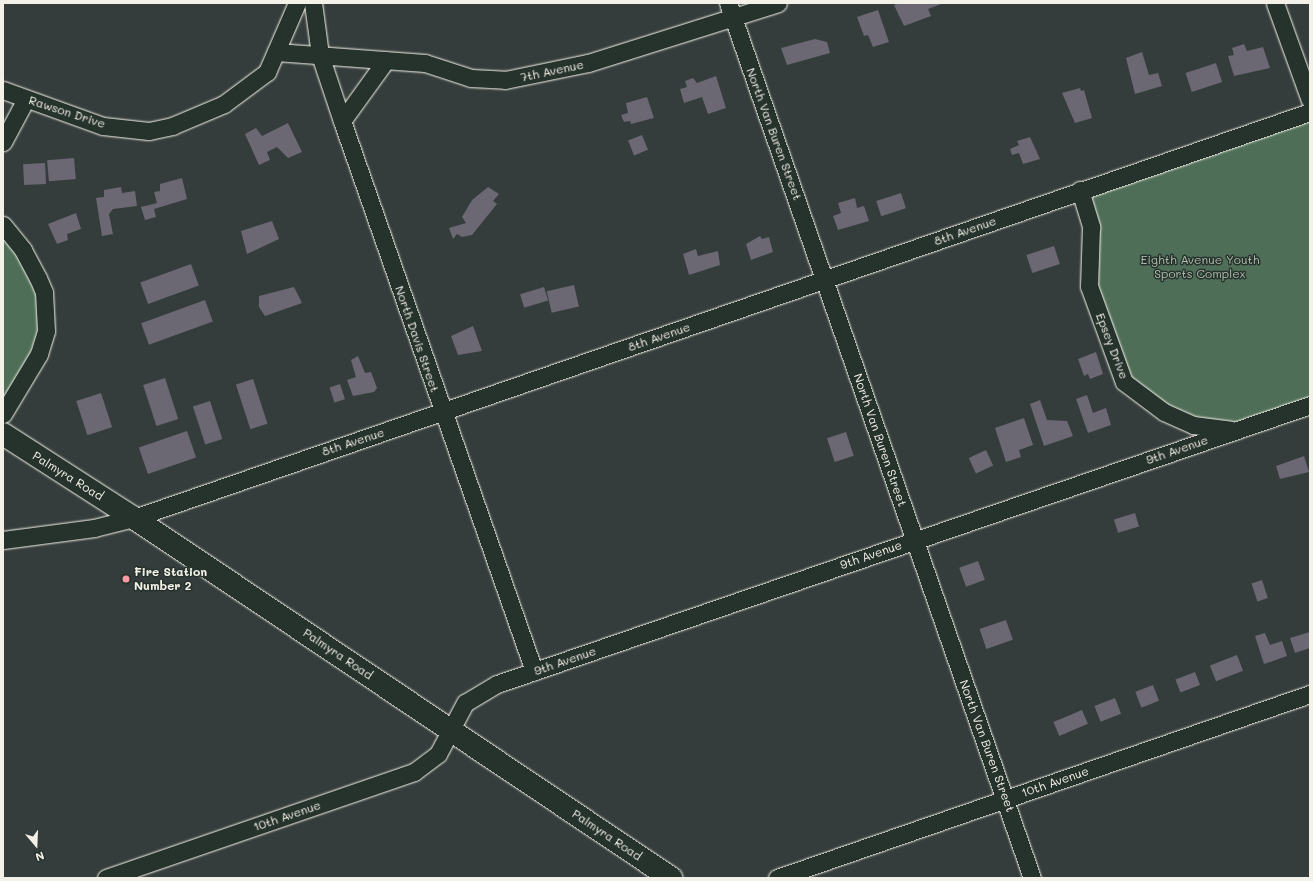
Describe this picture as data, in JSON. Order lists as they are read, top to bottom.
{
  "streets": {
    "main road": ["Palmyra Road"],
    "street": [
      "7th Avenue",
      "Rawson Drive",
      "North Van Buren Street",
      "8th Avenue",
      "North Davis Street",
      "Epsey Drive",
      "9th Avenue",
      "10th Avenue"
    ]
  },
  "crossings": [
    ["7th Avenue", "North Van Buren Street"],
    ["7th Avenue", "North Davis Street"],
    ["North Van Buren Street", "8th Avenue"],
    ["North Van Buren Street", "9th Avenue"],
    ["North Van Buren Street", "10th Avenue"],
    ["8th Avenue", "North Davis Street"],
    ["8th Avenue", "Epsey Drive"],
    ["8th Avenue", "Palmyra Road"],
    ["North Davis Street", "9th Avenue"],
    ["Epsey Drive", "9th Avenue"],
    ["9th Avenue", "Palmyra Road"],
    ["9th Avenue", "10th Avenue"],
    ["Palmyra Road", "10th Avenue"]
  ],
  "parks": ["Eighth Avenue Youth Sports Complex"],
  "places": ["Fire Station Number 2"],
  "north": "bottom"
}
